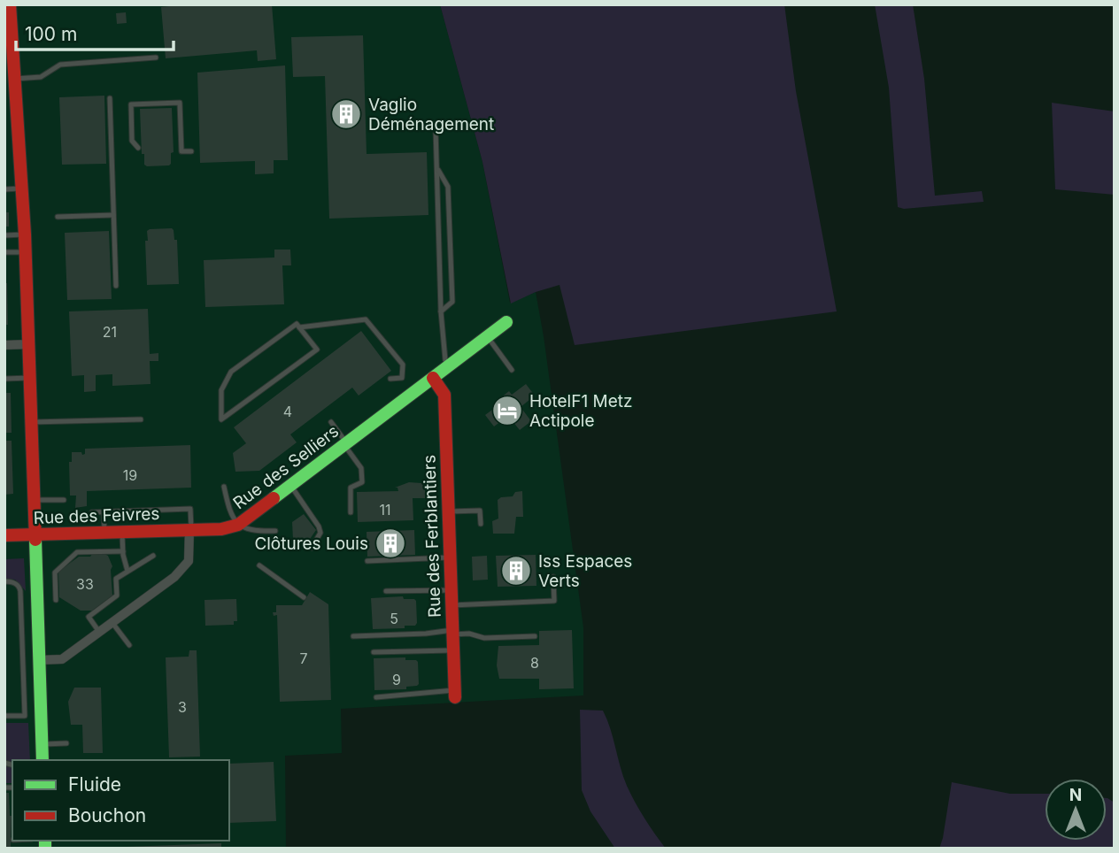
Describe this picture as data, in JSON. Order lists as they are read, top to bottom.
{
  "streets": {
    "street": ["Rue des Selliers", "Rue des Feivres", "Rue des Ferblantiers"]
  },
  "crossings": [
    ["Rue des Selliers", "Rue des Feivres"],
    ["Rue des Selliers", "Rue des Ferblantiers"]
  ],
  "places": {
    "building": ["Vaglio Déménagement", "Clôtures Louis", "Iss Espaces Verts"],
    "hotel": ["HotelF1 Metz Actipole"]
  },
  "house_numbers": [
    "21",
    "4",
    "19",
    "11",
    "33",
    "5",
    "7",
    "8",
    "9",
    "3"
  ],
  "legend": ["Fluide", "Bouchon"],
  "scale_bar": "100 m",
  "north": "top"
}
